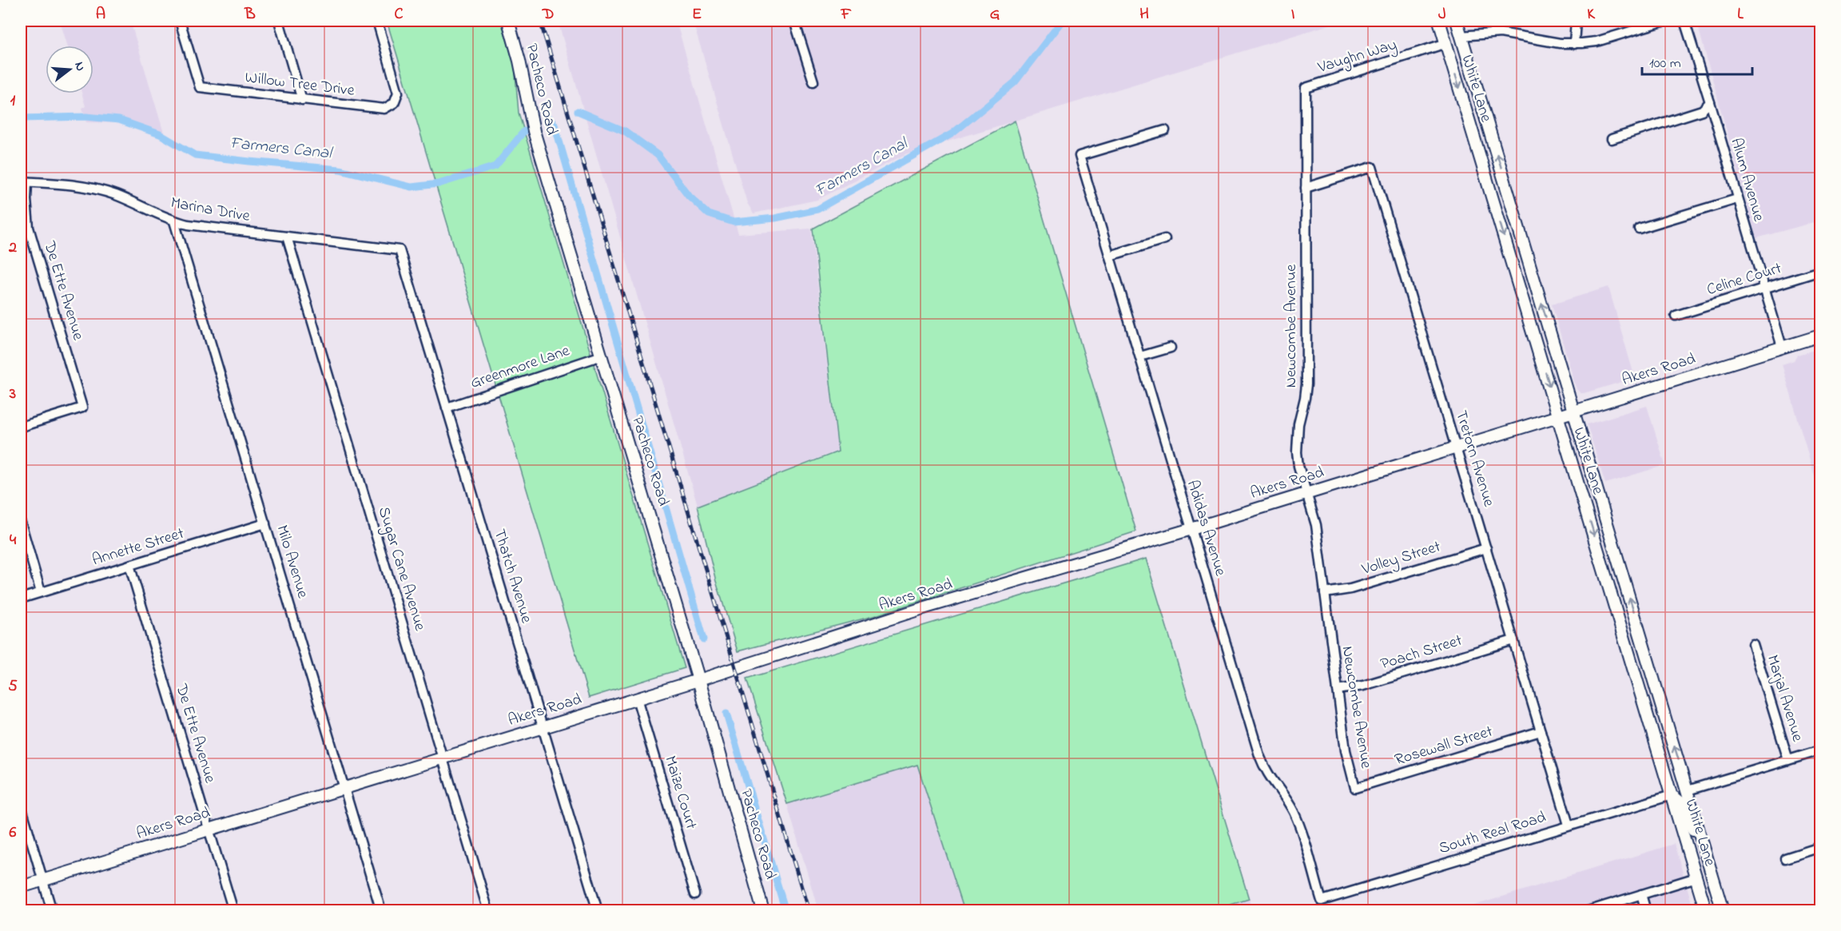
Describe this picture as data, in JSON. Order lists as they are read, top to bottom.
{
  "streets": {
    "street": [
      "Vaughn Way",
      "Willow Tree Drive",
      "White Lane",
      "Pacheco Road",
      "Alum Avenue",
      "Marina Drive",
      "Celine Court",
      "De Ette Avenue",
      "Newcombe Avenue",
      "Greenmore Lane",
      "Akers Road",
      "Tretorn Avenue",
      "Adidas Avenue",
      "Annette Street",
      "Volley Street",
      "Milo Avenue",
      "Sugar Cane Avenue",
      "Thatch Avenue",
      "Poach Street",
      "Marjal Avenue",
      "Rosewall Street",
      "Maize Court",
      "South Real Road"
    ]
  },
  "crossings": [
    ["Vaughn Way", "White Lane"],
    ["Vaughn Way", "Newcombe Avenue"],
    ["White Lane", "Akers Road"],
    ["White Lane", "South Real Road"],
    ["Pacheco Road", "Greenmore Lane"],
    ["Pacheco Road", "Akers Road"],
    ["Alum Avenue", "Celine Court"],
    ["Alum Avenue", "Akers Road"],
    ["Marina Drive", "De Ette Avenue"],
    ["Marina Drive", "Milo Avenue"],
    ["Marina Drive", "Sugar Cane Avenue"],
    ["Marina Drive", "Thatch Avenue"],
    ["De Ette Avenue", "Akers Road"],
    ["De Ette Avenue", "Annette Street"],
    ["Newcombe Avenue", "Akers Road"],
    ["Newcombe Avenue", "Tretorn Avenue"],
    ["Newcombe Avenue", "Volley Street"],
    ["Newcombe Avenue", "Poach Street"],
    ["Newcombe Avenue", "Rosewall Street"],
    ["Greenmore Lane", "Thatch Avenue"],
    ["Akers Road", "Tretorn Avenue"],
    ["Akers Road", "Adidas Avenue"],
    ["Akers Road", "Milo Avenue"],
    ["Akers Road", "Sugar Cane Avenue"],
    ["Akers Road", "Thatch Avenue"],
    ["Akers Road", "Maize Court"],
    ["Tretorn Avenue", "Volley Street"],
    ["Tretorn Avenue", "Poach Street"],
    ["Tretorn Avenue", "Rosewall Street"],
    ["Tretorn Avenue", "South Real Road"],
    ["Adidas Avenue", "South Real Road"],
    ["Annette Street", "Milo Avenue"]
  ],
  "water": ["Farmers Canal"],
  "scale_bar": "100 m",
  "north": "right",
  "grid": {
    "columns": [
      "A",
      "B",
      "C",
      "D",
      "E",
      "F",
      "G",
      "H",
      "I",
      "J",
      "K",
      "L"
    ],
    "rows": [
      "1",
      "2",
      "3",
      "4",
      "5",
      "6"
    ]
  }
}
